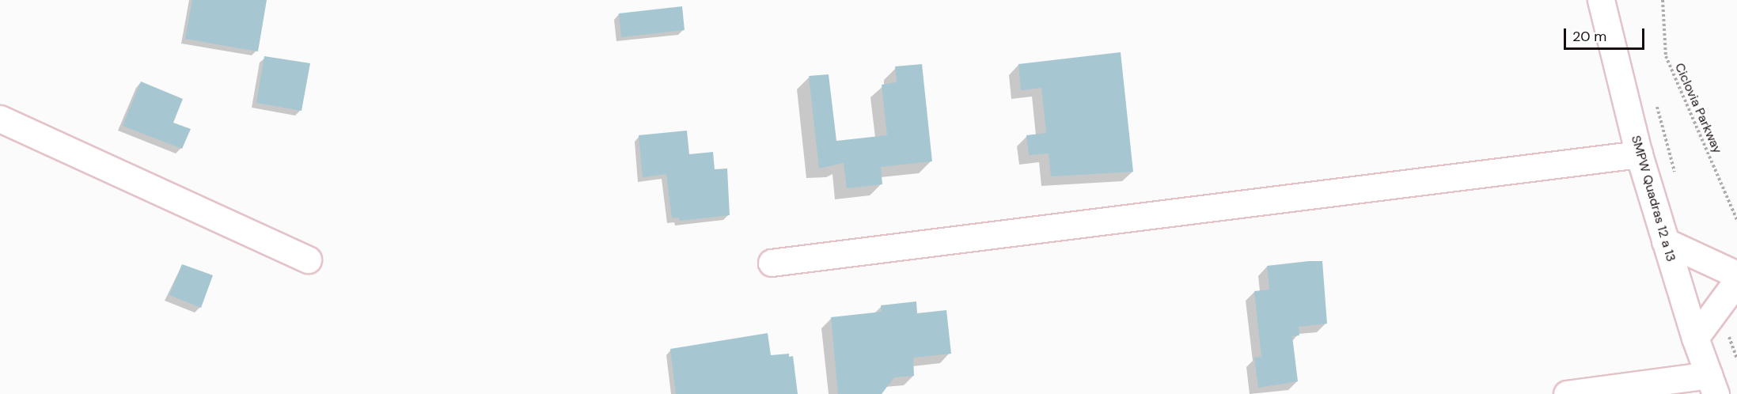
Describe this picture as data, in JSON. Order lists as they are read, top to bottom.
{
  "streets": {
    "street": ["SMPW Quadras 12 a 13"],
    "path": ["Ciclovia Parkway"]
  },
  "scale_bar": "20 m"
}
